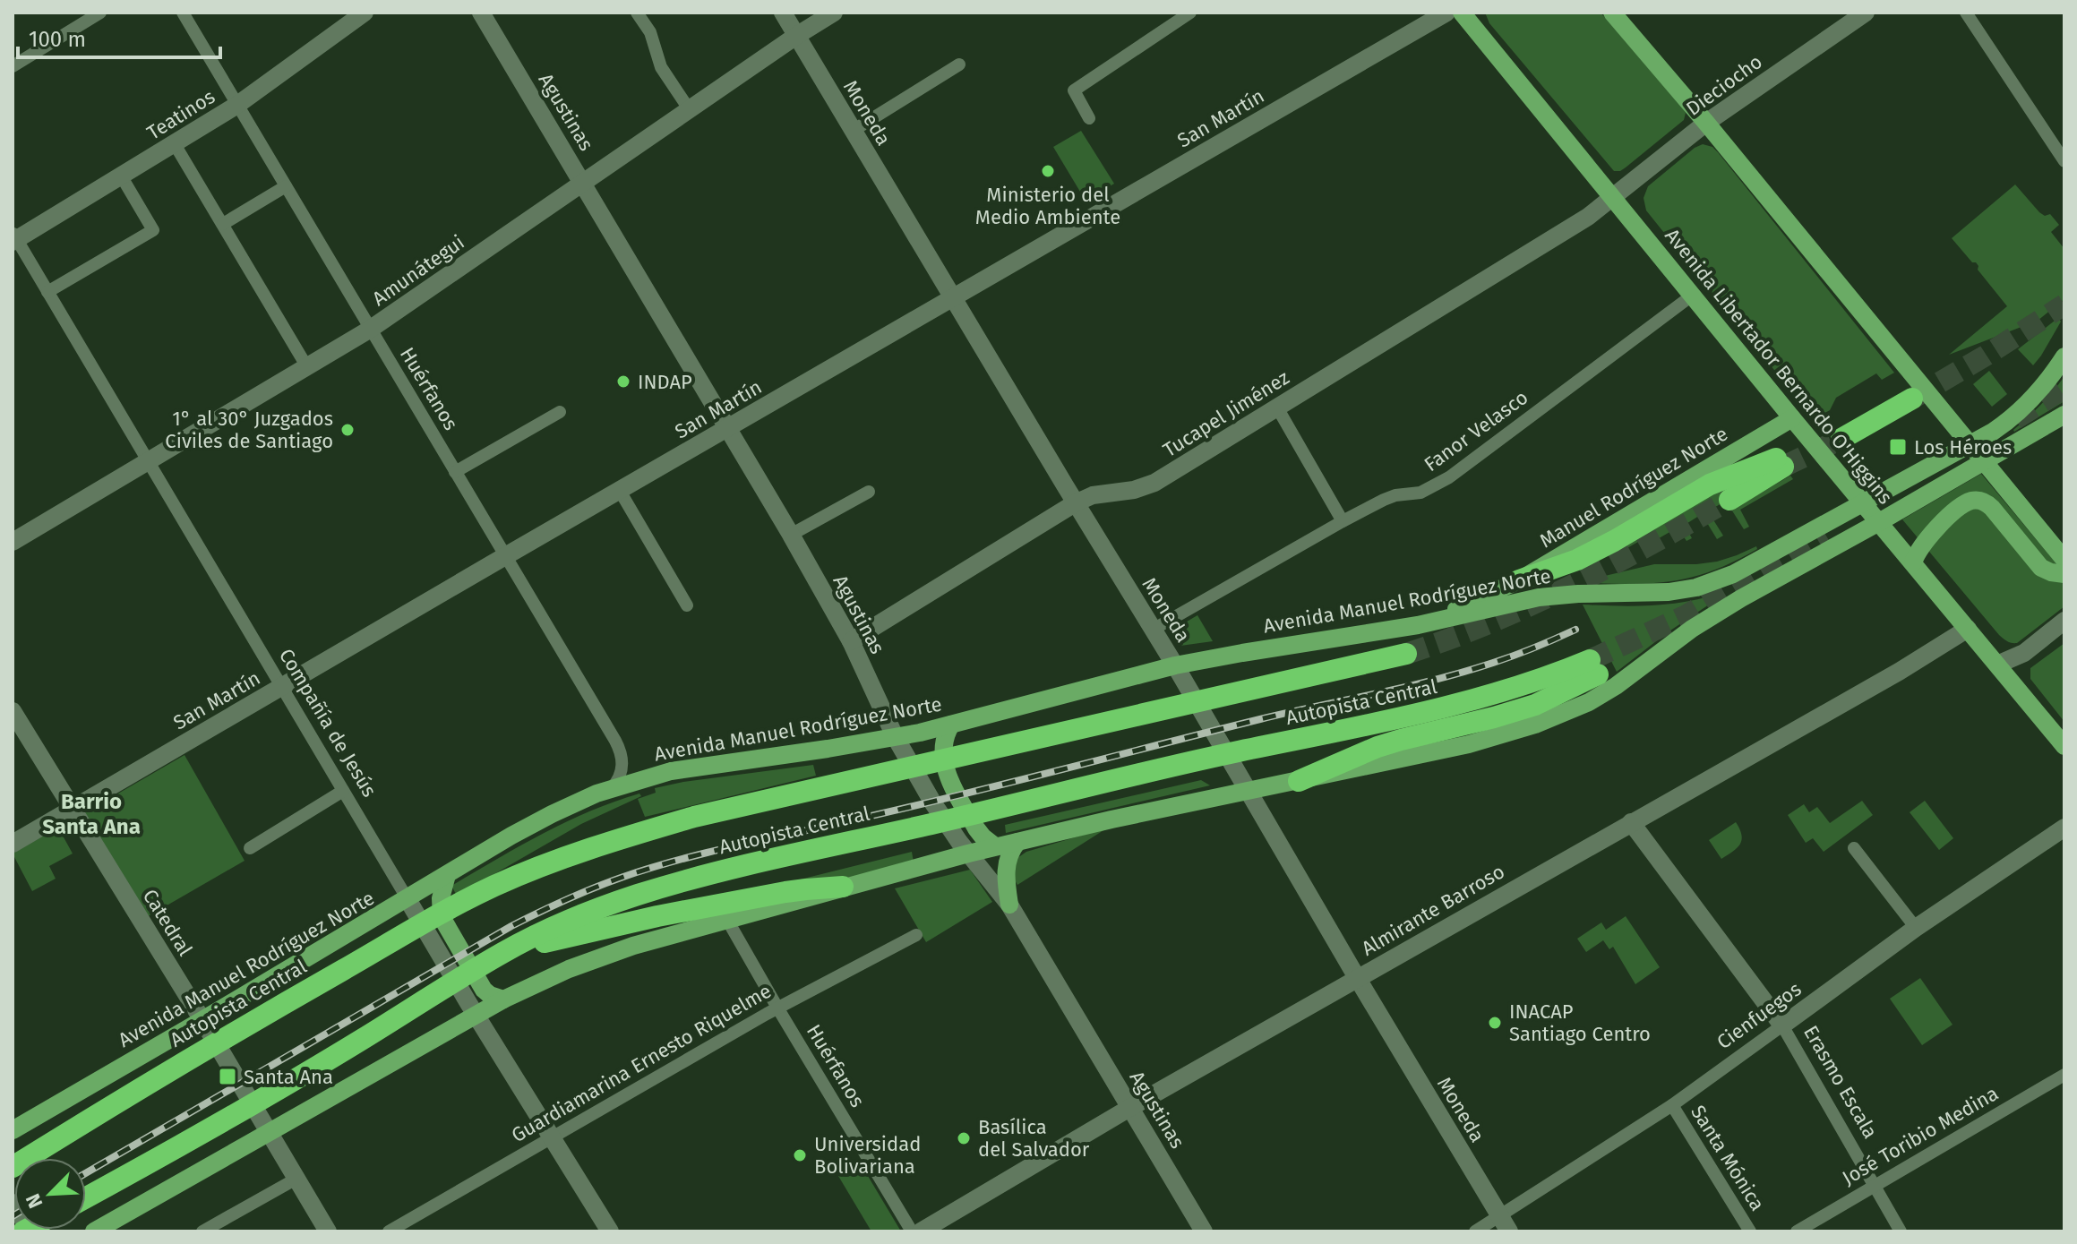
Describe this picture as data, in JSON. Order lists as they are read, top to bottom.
{
  "streets": {
    "highway": ["Autopista Central"],
    "main road": ["Avenida Libertador Bernardo O'Higgins", "Manuel Rodríguez Norte", "Avenida Manuel Rodríguez Norte"],
    "street": [
      "Dieciocho",
      "Agustinas",
      "Moneda",
      "Teatinos",
      "San Martín",
      "Amunátegui",
      "Huérfanos",
      "Tucapel Jiménez",
      "Fanor Velasco",
      "Compañía de Jesús",
      "Almirante Barroso",
      "Catedral",
      "Cienfuegos",
      "Guardiamarina Ernesto Riquelme",
      "Erasmo Escala",
      "José Toribio Medina",
      "Santa Mónica"
    ]
  },
  "crossings": [
    ["Dieciocho", "Avenida Libertador Bernardo O'Higgins"],
    ["Dieciocho", "Tucapel Jiménez"],
    ["Agustinas", "San Martín"],
    ["Agustinas", "Amunátegui"],
    ["Agustinas", "Tucapel Jiménez"],
    ["Agustinas", "Avenida Manuel Rodríguez Norte"],
    ["Agustinas", "Almirante Barroso"],
    ["Moneda", "San Martín"],
    ["Moneda", "Amunátegui"],
    ["Moneda", "Tucapel Jiménez"],
    ["Moneda", "Fanor Velasco"],
    ["Moneda", "Avenida Manuel Rodríguez Norte"],
    ["Moneda", "Almirante Barroso"],
    ["Moneda", "Cienfuegos"],
    ["Teatinos", "Huérfanos"],
    ["Teatinos", "Compañía de Jesús"],
    ["San Martín", "Huérfanos"],
    ["San Martín", "Compañía de Jesús"],
    ["San Martín", "Catedral"],
    ["Amunátegui", "Huérfanos"],
    ["Amunátegui", "Compañía de Jesús"],
    ["Avenida Libertador Bernardo O'Higgins", "Tucapel Jiménez"],
    ["Avenida Libertador Bernardo O'Higgins", "Fanor Velasco"],
    ["Avenida Libertador Bernardo O'Higgins", "Manuel Rodríguez Norte"],
    ["Avenida Libertador Bernardo O'Higgins", "Avenida Manuel Rodríguez Norte"],
    ["Avenida Libertador Bernardo O'Higgins", "Almirante Barroso"],
    ["Huérfanos", "Avenida Manuel Rodríguez Norte"],
    ["Huérfanos", "Guardiamarina Ernesto Riquelme"],
    ["Manuel Rodríguez Norte", "Avenida Manuel Rodríguez Norte"],
    ["Avenida Manuel Rodríguez Norte", "Compañía de Jesús"],
    ["Avenida Manuel Rodríguez Norte", "Catedral"],
    ["Compañía de Jesús", "Guardiamarina Ernesto Riquelme"],
    ["Almirante Barroso", "Erasmo Escala"],
    ["Cienfuegos", "Erasmo Escala"],
    ["Cienfuegos", "Santa Mónica"],
    ["Erasmo Escala", "José Toribio Medina"]
  ],
  "districts": ["Barrio Santa Ana"],
  "places": {
    "other": [
      "Ministerio del Medio Ambiente",
      "INDAP",
      "1° al 30° Juzgados Civiles de Santiago",
      "INACAP Santiago Centro",
      "Basílica del Salvador",
      "Universidad Bolivariana"
    ],
    "transit": ["Los Héroes", "Santa Ana"]
  },
  "scale_bar": "100 m",
  "north": "bottom left"
}
